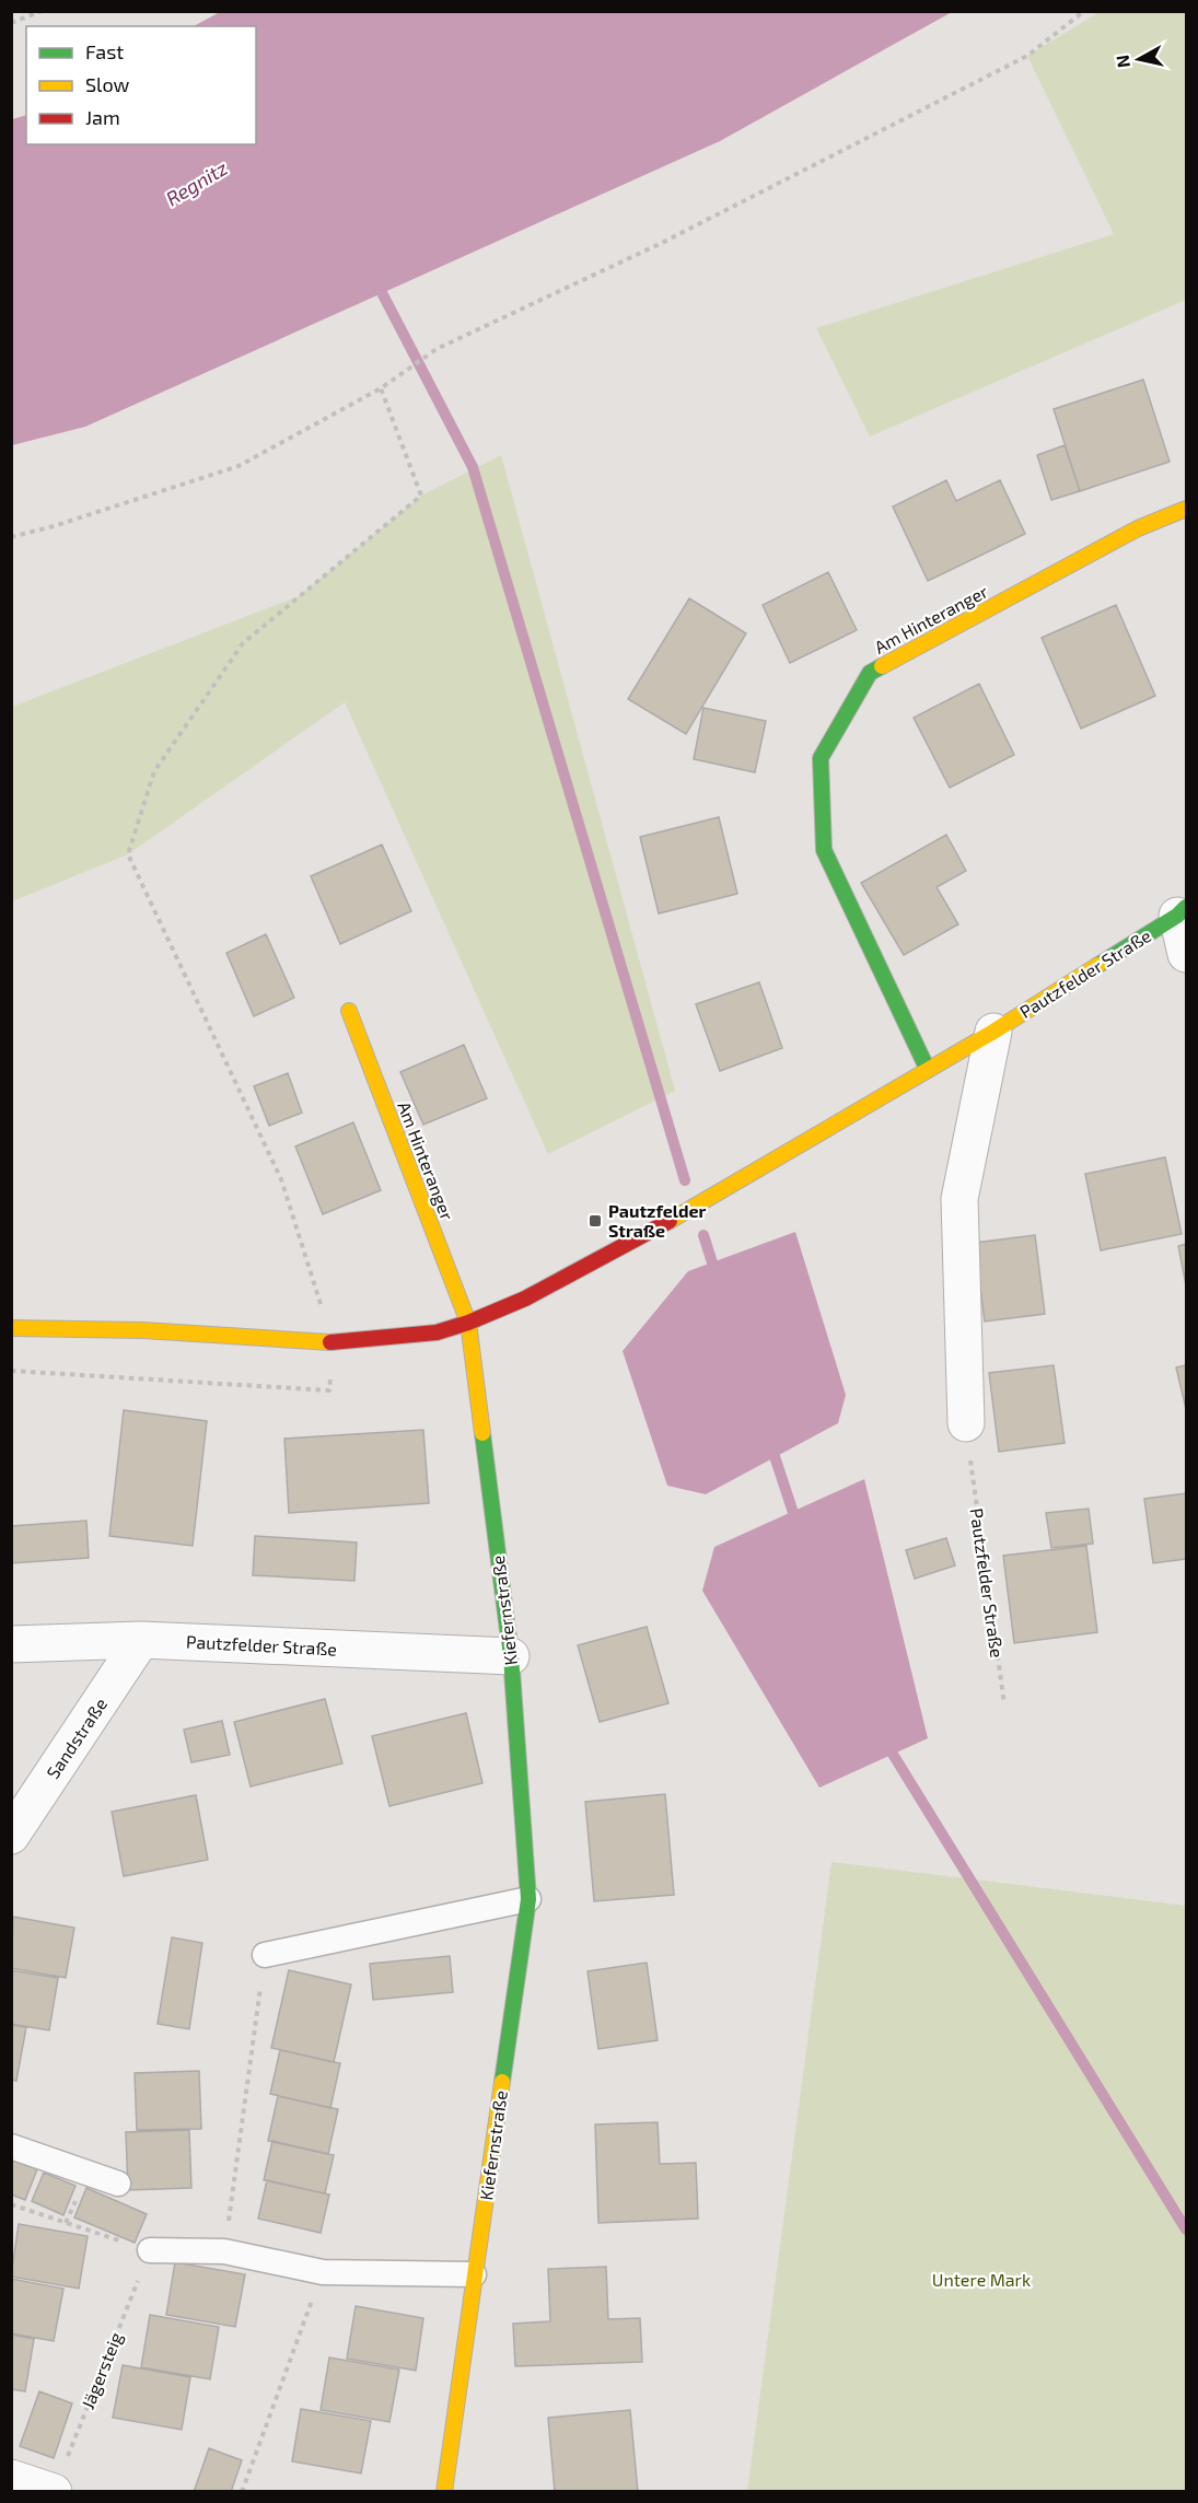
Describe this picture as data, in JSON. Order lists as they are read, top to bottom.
{
  "streets": {
    "street": [
      "Am Hinteranger",
      "Pautzfelder Straße",
      "Kiefernstraße",
      "Sandstraße"
    ],
    "path": ["Jägersteig"]
  },
  "crossings": [
    ["Am Hinteranger", "Pautzfelder Straße"],
    ["Am Hinteranger", "Kiefernstraße"],
    ["Pautzfelder Straße", "Kiefernstraße"],
    ["Pautzfelder Straße", "Sandstraße"]
  ],
  "water": ["Regnitz"],
  "parks": ["Untere Mark"],
  "places": {
    "transit": ["Pautzfelder Straße"]
  },
  "legend": ["Fast", "Slow", "Jam"],
  "north": "left"
}
